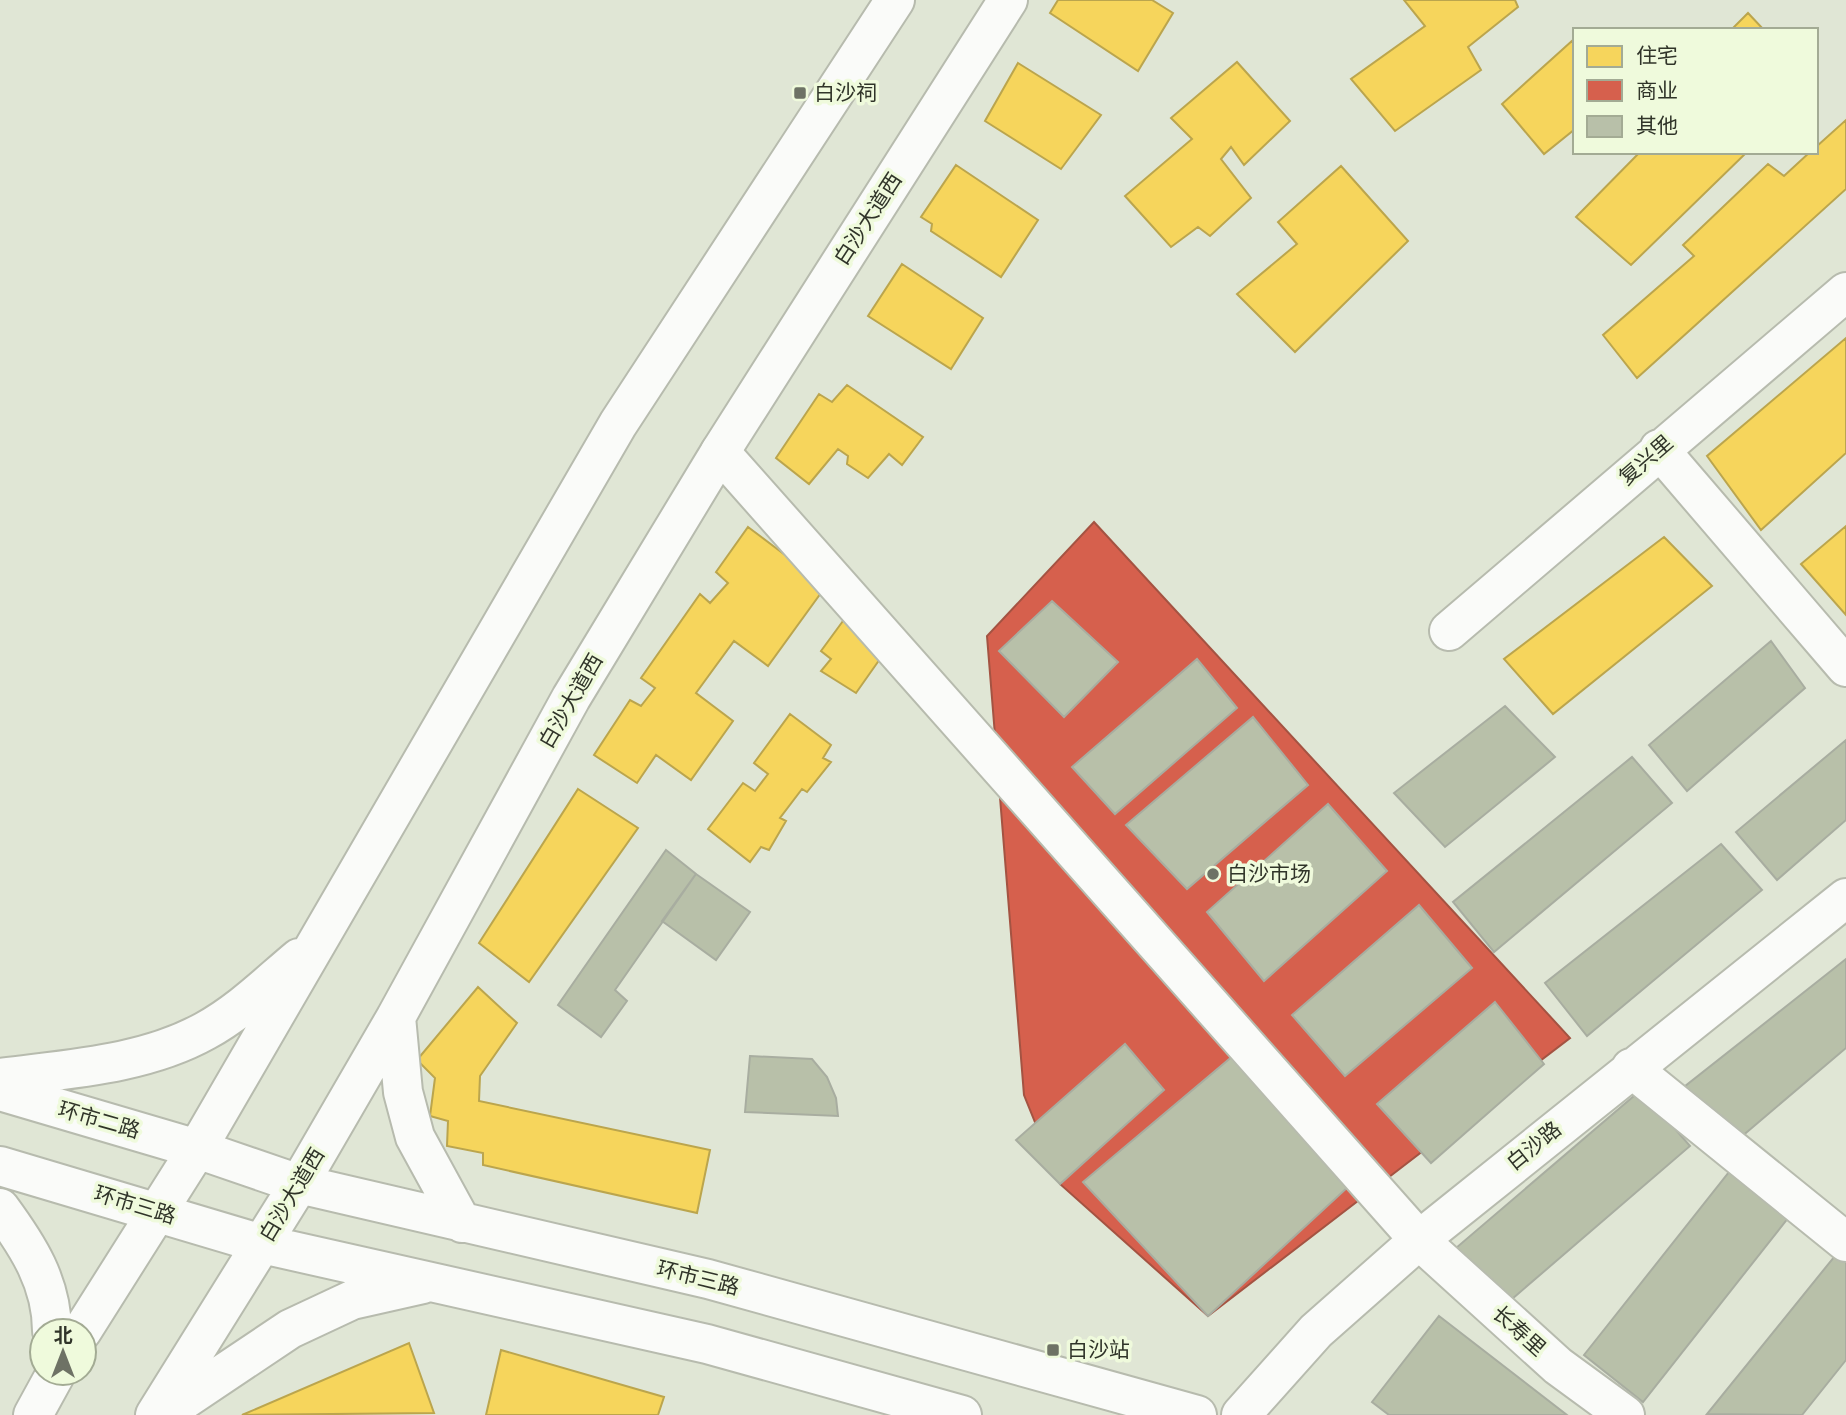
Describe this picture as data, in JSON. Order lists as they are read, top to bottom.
{
  "streets": {
    "main road": [
      "白沙大道西",
      "复兴里",
      "环市二路",
      "白沙路",
      "环市三路",
      "长寿里"
    ]
  },
  "crossings": [
    ["白沙大道西", "环市三路"],
    ["白沙大道西", "长寿里"],
    ["环市二路", "环市三路"],
    ["白沙路", "长寿里"]
  ],
  "places": {
    "transit": ["白沙祠", "白沙站"],
    "other": ["白沙市场"]
  },
  "legend": ["住宅", "商业", "其他"],
  "north": "top"
}
